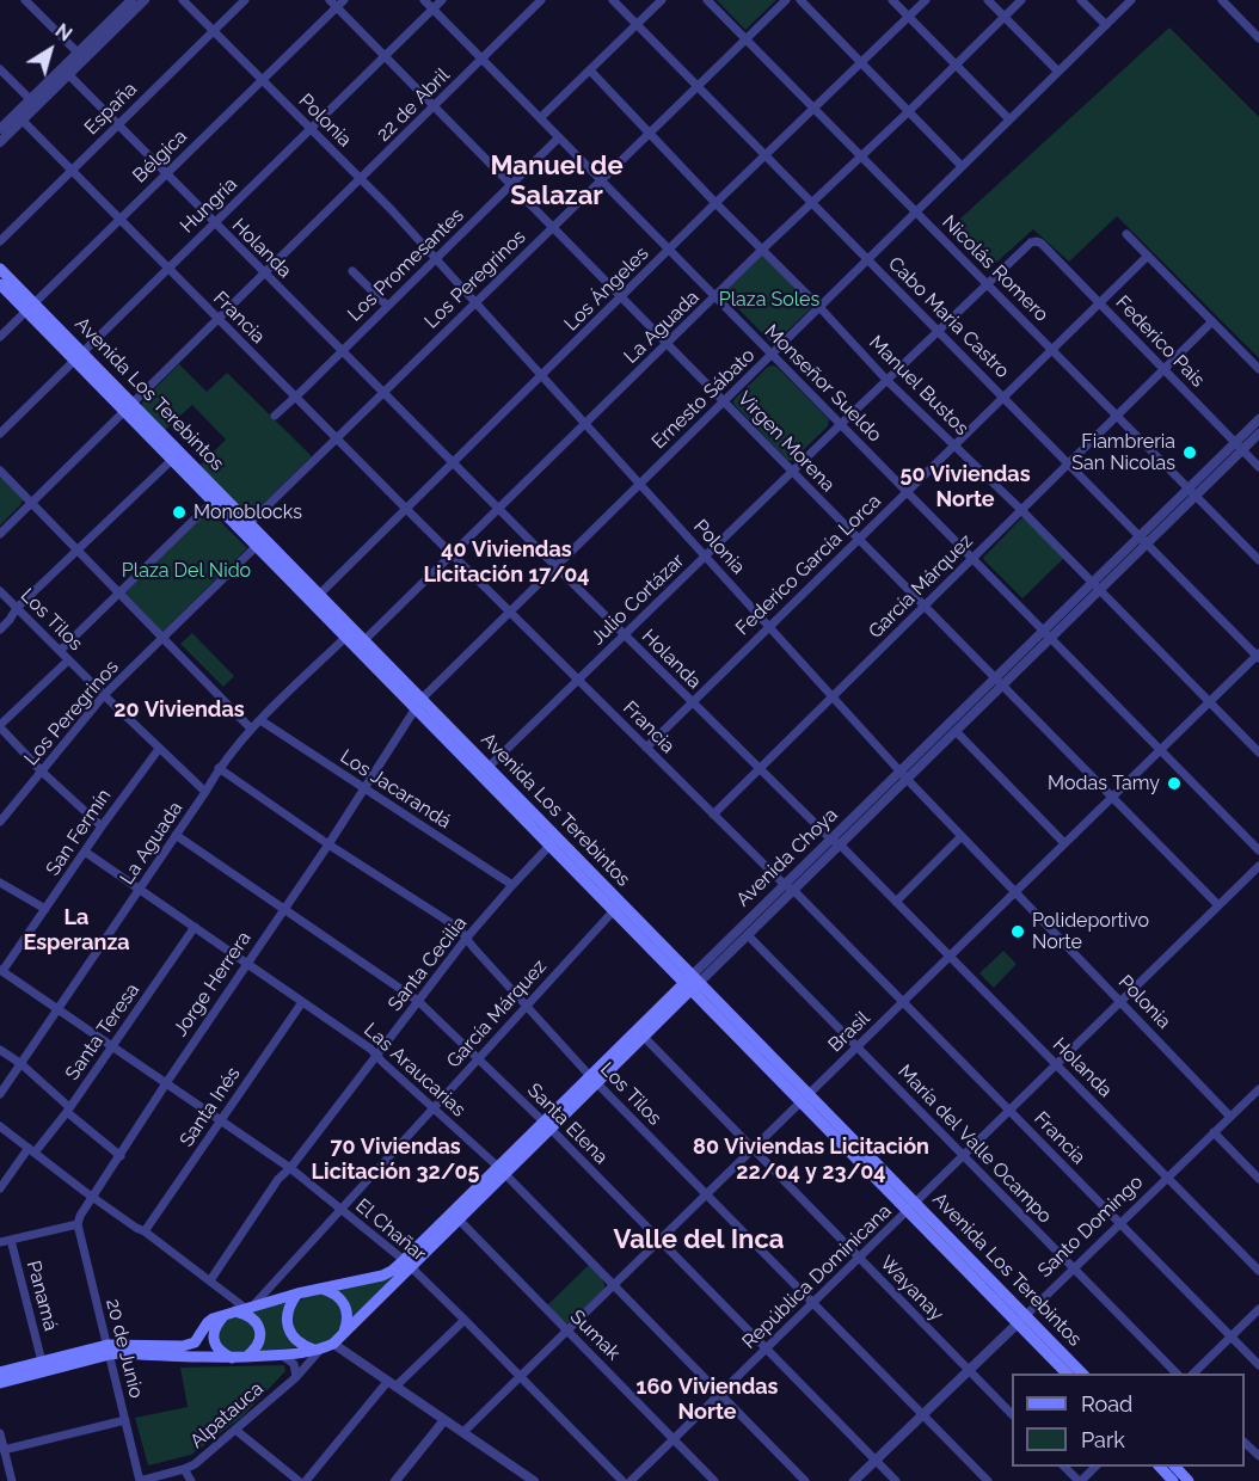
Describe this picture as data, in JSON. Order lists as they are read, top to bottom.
{
  "streets": {
    "main road": ["Avenida Los Terebintos", "Avenida Choya"],
    "street": [
      "22 de Abril",
      "España",
      "Polonia",
      "Bélgica",
      "Hungría",
      "Holanda",
      "Los Promesantes",
      "Nicolás Romero",
      "Los Peregrinos",
      "Los Ángeles",
      "Francia",
      "Cabo Maria Castro",
      "La Aguada",
      "Federico Pais",
      "Monseñor Sueldo",
      "Manuel Bustos",
      "Ernesto Sábato",
      "Virgen Morena",
      "Federico García Lorca",
      "García Márquez",
      "Julio Cortázar",
      "Los Tilos",
      "Los Jacarandá",
      "San Fermín",
      "Santa Cecilia",
      "Jorge Herrera",
      "Santa Teresa",
      "Brasil",
      "Las Araucarias",
      "Santa Inés",
      "Santa Elena",
      "María del Valle Ocampo",
      "Santo Domingo",
      "El Chañar",
      "República Dominicana",
      "Wayanay",
      "Panamá",
      "Sumak",
      "20 de Junio",
      "Alpatauca"
    ]
  },
  "crossings": [
    ["22 de Abril", "Polonia"],
    ["22 de Abril", "Holanda"],
    ["22 de Abril", "Francia"],
    ["22 de Abril", "Monseñor Sueldo"],
    ["22 de Abril", "Avenida Los Terebintos"],
    ["22 de Abril", "Virgen Morena"],
    ["España", "Polonia"],
    ["España", "Holanda"],
    ["España", "Francia"],
    ["Polonia", "Bélgica"],
    ["Polonia", "Hungría"],
    ["Polonia", "Los Promesantes"],
    ["Polonia", "Los Peregrinos"],
    ["Polonia", "Los Ángeles"],
    ["Polonia", "La Aguada"],
    ["Polonia", "Ernesto Sábato"],
    ["Polonia", "Federico García Lorca"],
    ["Polonia", "García Márquez"],
    ["Polonia", "Julio Cortázar"],
    ["Polonia", "Avenida Choya"],
    ["Polonia", "Brasil"],
    ["Polonia", "Santo Domingo"],
    ["Polonia", "República Dominicana"],
    ["Bélgica", "Holanda"],
    ["Bélgica", "Francia"],
    ["Bélgica", "Avenida Los Terebintos"],
    ["Bélgica", "Virgen Morena"],
    ["Hungría", "Holanda"],
    ["Hungría", "Francia"],
    ["Hungría", "Monseñor Sueldo"],
    ["Hungría", "Avenida Los Terebintos"],
    ["Hungría", "Virgen Morena"],
    ["Holanda", "Los Promesantes"],
    ["Holanda", "Los Peregrinos"],
    ["Holanda", "Los Ángeles"],
    ["Holanda", "La Aguada"],
    ["Holanda", "Ernesto Sábato"],
    ["Holanda", "Federico García Lorca"],
    ["Holanda", "García Márquez"],
    ["Holanda", "Julio Cortázar"],
    ["Holanda", "Avenida Choya"],
    ["Holanda", "Brasil"],
    ["Holanda", "Santo Domingo"],
    ["Holanda", "República Dominicana"],
    ["Los Promesantes", "Francia"],
    ["Los Promesantes", "Monseñor Sueldo"],
    ["Los Promesantes", "Virgen Morena"],
    ["Nicolás Romero", "Los Peregrinos"],
    ["Nicolás Romero", "Los Ángeles"],
    ["Nicolás Romero", "La Aguada"],
    ["Nicolás Romero", "Ernesto Sábato"],
    ["Nicolás Romero", "Federico García Lorca"],
    ["Nicolás Romero", "García Márquez"],
    ["Nicolás Romero", "Julio Cortázar"],
    ["Nicolás Romero", "Avenida Choya"],
    ["Los Peregrinos", "Francia"],
    ["Los Peregrinos", "Cabo Maria Castro"],
    ["Los Peregrinos", "Monseñor Sueldo"],
    ["Los Peregrinos", "Manuel Bustos"],
    ["Los Peregrinos", "Avenida Los Terebintos"],
    ["Los Peregrinos", "Virgen Morena"],
    ["Los Peregrinos", "Los Tilos"],
    ["Los Ángeles", "Francia"],
    ["Los Ángeles", "Cabo Maria Castro"],
    ["Los Ángeles", "Monseñor Sueldo"],
    ["Los Ángeles", "Manuel Bustos"],
    ["Los Ángeles", "Avenida Los Terebintos"],
    ["Los Ángeles", "Virgen Morena"],
    ["Francia", "La Aguada"],
    ["Francia", "Ernesto Sábato"],
    ["Francia", "Federico García Lorca"],
    ["Francia", "García Márquez"],
    ["Francia", "Julio Cortázar"],
    ["Francia", "Avenida Choya"],
    ["Francia", "Brasil"],
    ["Francia", "Santo Domingo"],
    ["Francia", "República Dominicana"],
    ["Cabo Maria Castro", "La Aguada"],
    ["Cabo Maria Castro", "Ernesto Sábato"],
    ["Cabo Maria Castro", "Federico García Lorca"],
    ["Cabo Maria Castro", "García Márquez"],
    ["Cabo Maria Castro", "Julio Cortázar"],
    ["Cabo Maria Castro", "Avenida Choya"],
    ["Cabo Maria Castro", "Brasil"],
    ["La Aguada", "Monseñor Sueldo"],
    ["La Aguada", "Manuel Bustos"],
    ["La Aguada", "Avenida Los Terebintos"],
    ["La Aguada", "Virgen Morena"],
    ["La Aguada", "Los Tilos"],
    ["La Aguada", "Los Jacarandá"],
    ["La Aguada", "Las Araucarias"],
    ["La Aguada", "Santa Elena"],
    ["La Aguada", "El Chañar"],
    ["Federico Pais", "Federico García Lorca"],
    ["Federico Pais", "García Márquez"],
    ["Federico Pais", "Julio Cortázar"],
    ["Federico Pais", "Avenida Choya"],
    ["Monseñor Sueldo", "Ernesto Sábato"],
    ["Monseñor Sueldo", "Federico García Lorca"],
    ["Monseñor Sueldo", "García Márquez"],
    ["Monseñor Sueldo", "Julio Cortázar"],
    ["Monseñor Sueldo", "Avenida Choya"],
    ["Monseñor Sueldo", "Brasil"],
    ["Manuel Bustos", "Ernesto Sábato"],
    ["Manuel Bustos", "Federico García Lorca"],
    ["Manuel Bustos", "García Márquez"],
    ["Manuel Bustos", "Julio Cortázar"],
    ["Manuel Bustos", "Avenida Choya"],
    ["Manuel Bustos", "Brasil"],
    ["Avenida Los Terebintos", "Ernesto Sábato"],
    ["Avenida Los Terebintos", "García Márquez"],
    ["Avenida Los Terebintos", "Julio Cortázar"],
    ["Avenida Los Terebintos", "Avenida Choya"],
    ["Avenida Los Terebintos", "Santa Cecilia"],
    ["Avenida Los Terebintos", "Jorge Herrera"],
    ["Avenida Los Terebintos", "Brasil"],
    ["Avenida Los Terebintos", "Santo Domingo"],
    ["Avenida Los Terebintos", "República Dominicana"],
    ["Ernesto Sábato", "Virgen Morena"],
    ["Ernesto Sábato", "Jorge Herrera"],
    ["Virgen Morena", "Federico García Lorca"],
    ["Virgen Morena", "García Márquez"],
    ["Virgen Morena", "Julio Cortázar"],
    ["Virgen Morena", "Avenida Choya"],
    ["Virgen Morena", "Brasil"],
    ["Virgen Morena", "República Dominicana"],
    ["García Márquez", "Los Tilos"],
    ["García Márquez", "Las Araucarias"],
    ["García Márquez", "Santa Elena"],
    ["García Márquez", "El Chañar"],
    ["Los Tilos", "San Fermín"],
    ["Los Tilos", "Avenida Choya"],
    ["Los Tilos", "Santa Cecilia"],
    ["Los Tilos", "Jorge Herrera"],
    ["Los Tilos", "Brasil"],
    ["Los Tilos", "Santo Domingo"],
    ["Los Tilos", "República Dominicana"],
    ["Los Jacarandá", "Santa Cecilia"],
    ["Los Jacarandá", "Jorge Herrera"],
    ["San Fermín", "Las Araucarias"],
    ["San Fermín", "El Chañar"],
    ["Avenida Choya", "Las Araucarias"],
    ["Avenida Choya", "Santa Elena"],
    ["Avenida Choya", "María del Valle Ocampo"],
    ["Avenida Choya", "El Chañar"],
    ["Avenida Choya", "Wayanay"],
    ["Avenida Choya", "Sumak"],
    ["Avenida Choya", "Alpatauca"],
    ["Santa Cecilia", "Las Araucarias"],
    ["Santa Cecilia", "Santa Elena"],
    ["Santa Cecilia", "El Chañar"],
    ["Jorge Herrera", "Las Araucarias"],
    ["Jorge Herrera", "Santa Elena"],
    ["Jorge Herrera", "El Chañar"],
    ["Jorge Herrera", "20 de Junio"],
    ["Santa Teresa", "Las Araucarias"],
    ["Santa Teresa", "El Chañar"],
    ["Brasil", "Las Araucarias"],
    ["Brasil", "Santa Elena"],
    ["Brasil", "María del Valle Ocampo"],
    ["Brasil", "El Chañar"],
    ["Brasil", "Wayanay"],
    ["Brasil", "Sumak"],
    ["Las Araucarias", "Santa Inés"],
    ["Las Araucarias", "República Dominicana"],
    ["Santa Inés", "El Chañar"],
    ["Santa Elena", "Santo Domingo"],
    ["Santa Elena", "República Dominicana"],
    ["María del Valle Ocampo", "Santo Domingo"],
    ["María del Valle Ocampo", "República Dominicana"],
    ["Santo Domingo", "Wayanay"],
    ["República Dominicana", "Wayanay"],
    ["República Dominicana", "Sumak"],
    ["20 de Junio", "Alpatauca"]
  ],
  "districts": [
    "Manuel de Salazar",
    "50 Viviendas Norte",
    "40 Viviendas Licitación 17/04",
    "20 Viviendas",
    "La Esperanza",
    "70 Viviendas Licitación 32/05",
    "80 Viviendas Licitación 22/04 y 23/04",
    "Valle del Inca",
    "160 Viviendas Norte"
  ],
  "parks": ["Plaza Soles", "Plaza Del Nido"],
  "places": [
    "Fiambreria San Nicolas",
    "Monoblocks",
    "Modas Tamy",
    "Polideportivo Norte"
  ],
  "legend": ["Road", "Park"],
  "north": "top right"
}
